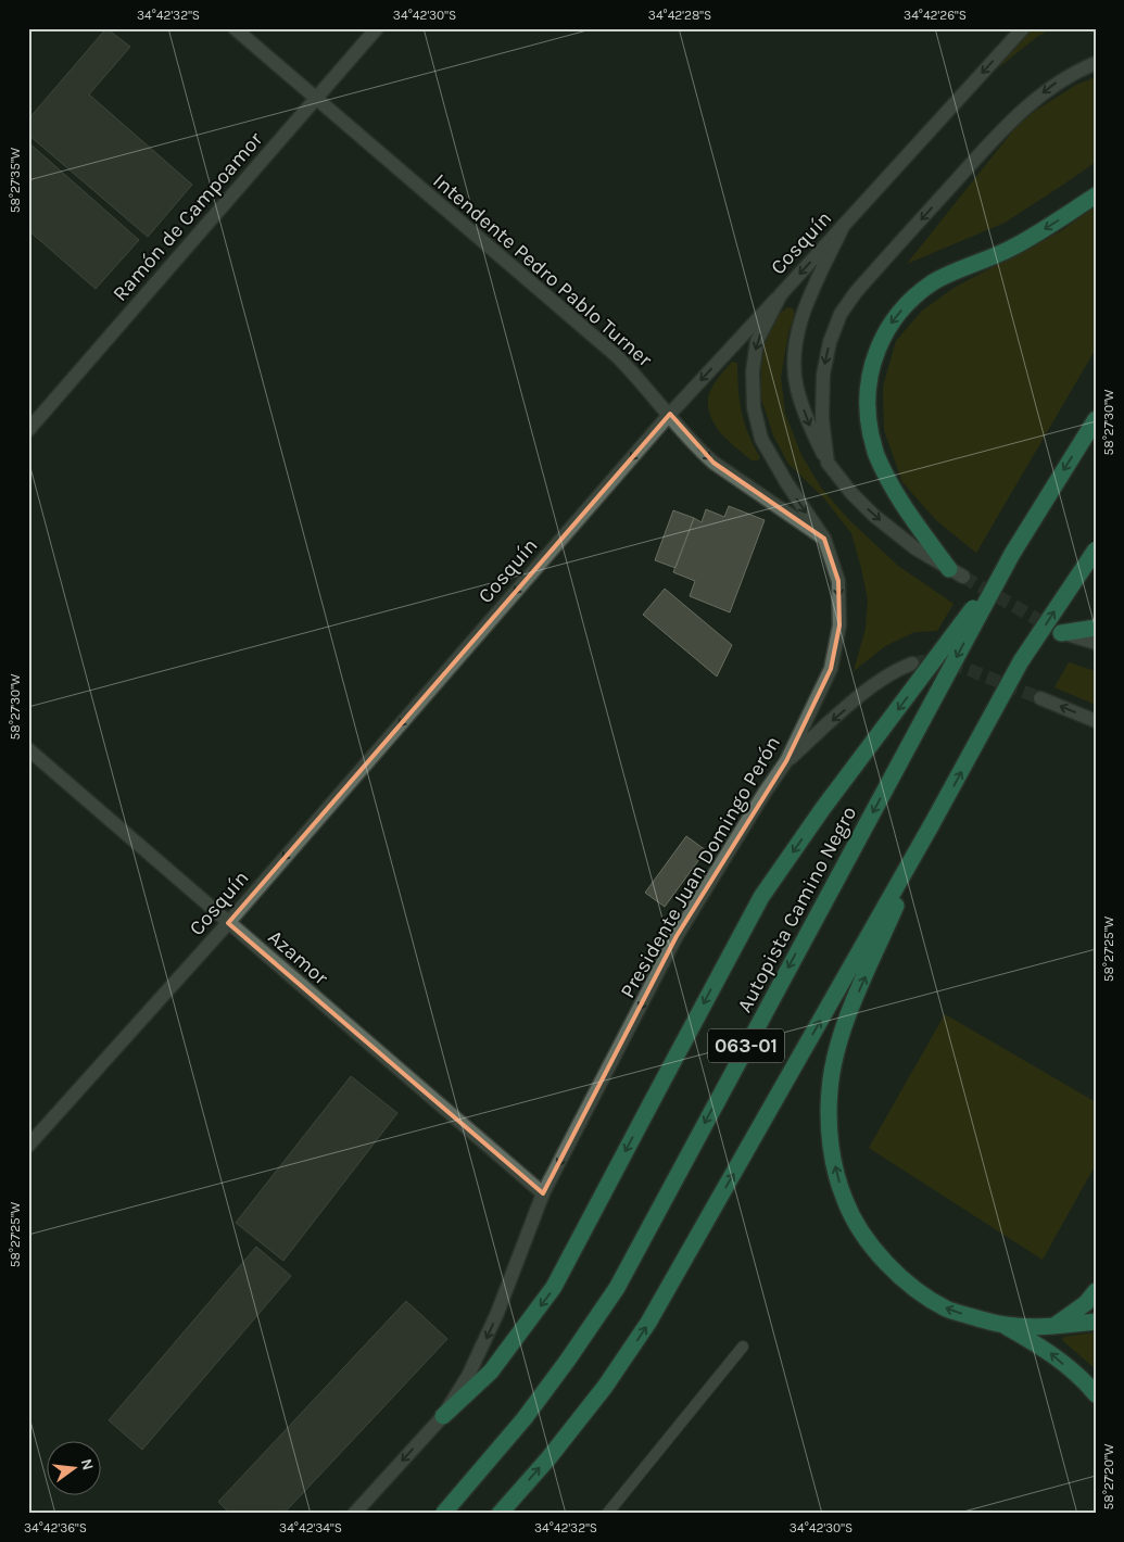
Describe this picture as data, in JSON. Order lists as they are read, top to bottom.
{
  "streets": {
    "highway": ["Autopista Camino Negro", "063-01"],
    "street": [
      "Ramón de Campoamor",
      "Cosquín",
      "Intendente Pedro Pablo Turner",
      "Presidente Juan Domingo Perón",
      "Azamor"
    ]
  },
  "crossings": [
    ["Ramón de Campoamor", "Intendente Pedro Pablo Turner"],
    ["Cosquín", "Intendente Pedro Pablo Turner"],
    ["Cosquín", "Presidente Juan Domingo Perón"],
    ["Cosquín", "Azamor"],
    ["Intendente Pedro Pablo Turner", "Presidente Juan Domingo Perón"],
    ["Presidente Juan Domingo Perón", "Azamor"]
  ],
  "one_way": ["Presidente Juan Domingo Perón"],
  "north": "right",
  "coordinates": [
    "34°42'32\"S",
    "34°42'30\"S",
    "34°42'28\"S",
    "34°42'26\"S",
    "58°27'35\"W",
    "58°27'30\"W",
    "58°27'25\"W",
    "58°27'20\"W",
    "34°42'36\"S",
    "34°42'34\"S"
  ]
}
